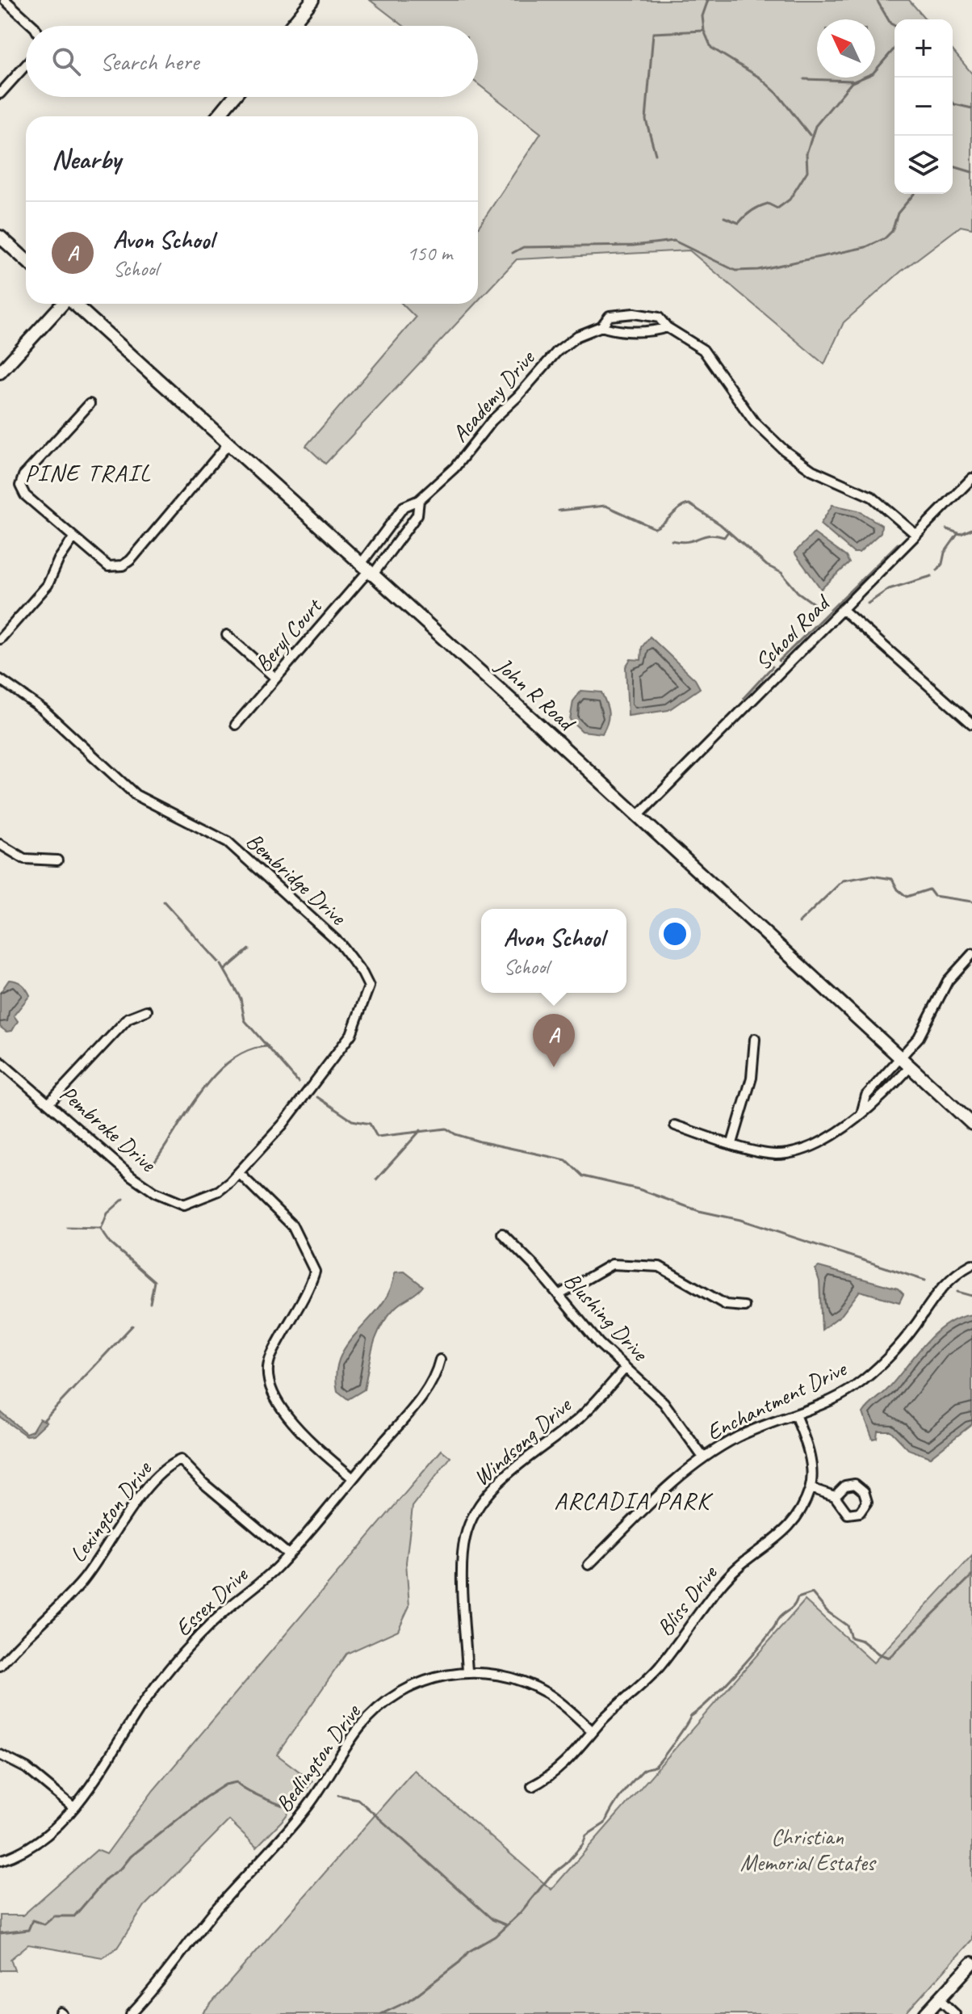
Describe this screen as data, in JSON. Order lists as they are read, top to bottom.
{
  "streets": {
    "main road": ["John R Road"],
    "street": [
      "Academy Drive",
      "School Road",
      "Beryl Court",
      "Bembridge Drive",
      "Pembroke Drive",
      "Blushing Drive",
      "Enchantment Drive",
      "Windsong Drive",
      "Lexington Drive",
      "Bliss Drive",
      "Essex Drive",
      "Bedlington Drive"
    ]
  },
  "crossings": [
    ["Academy Drive", "School Road"],
    ["Academy Drive", "Beryl Court"],
    ["Academy Drive", "John R Road"],
    ["School Road", "John R Road"],
    ["Beryl Court", "John R Road"],
    ["Bembridge Drive", "Pembroke Drive"],
    ["Blushing Drive", "Enchantment Drive"],
    ["Blushing Drive", "Windsong Drive"],
    ["Enchantment Drive", "Bliss Drive"],
    ["Windsong Drive", "Bedlington Drive"],
    ["Lexington Drive", "Essex Drive"],
    ["Bliss Drive", "Bedlington Drive"]
  ],
  "districts": ["PINE TRAIL", "ARCADIA PARK"],
  "parks": ["Christian Memorial Estates"],
  "north": "top left",
  "page": {
    "map_buttons": ["+", "−"],
    "search": "Search here",
    "heading": "Nearby",
    "list": [
      {
        "mark": "A",
        "name": "Avon School",
        "note": "School",
        "value": "150 m"
      }
    ],
    "popup": ["Avon School", "School"],
    "pins": "A"
  }
}
